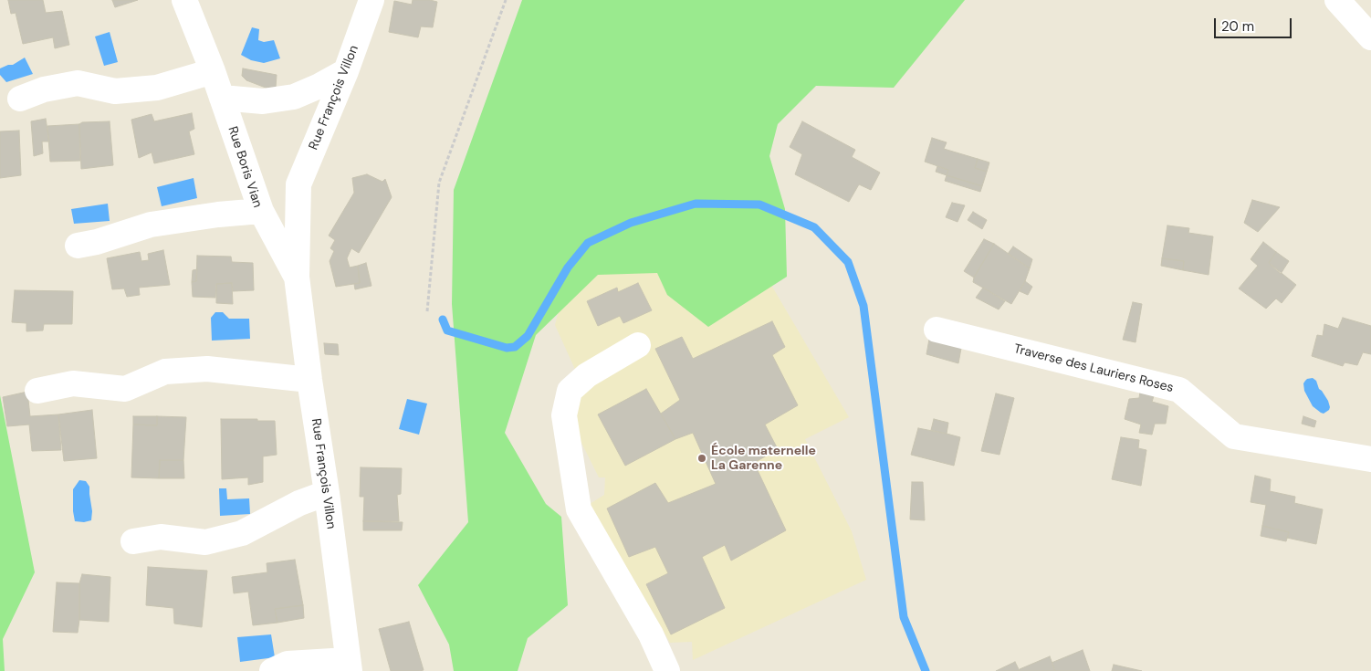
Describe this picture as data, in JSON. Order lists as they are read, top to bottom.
{
  "streets": {
    "street": ["Rue François Villon", "Rue Boris Vian", "Traverse des Lauriers Roses"]
  },
  "crossings": [
    ["Rue François Villon", "Rue Boris Vian"]
  ],
  "places": ["École maternelle La Garenne"],
  "scale_bar": "20 m"
}
